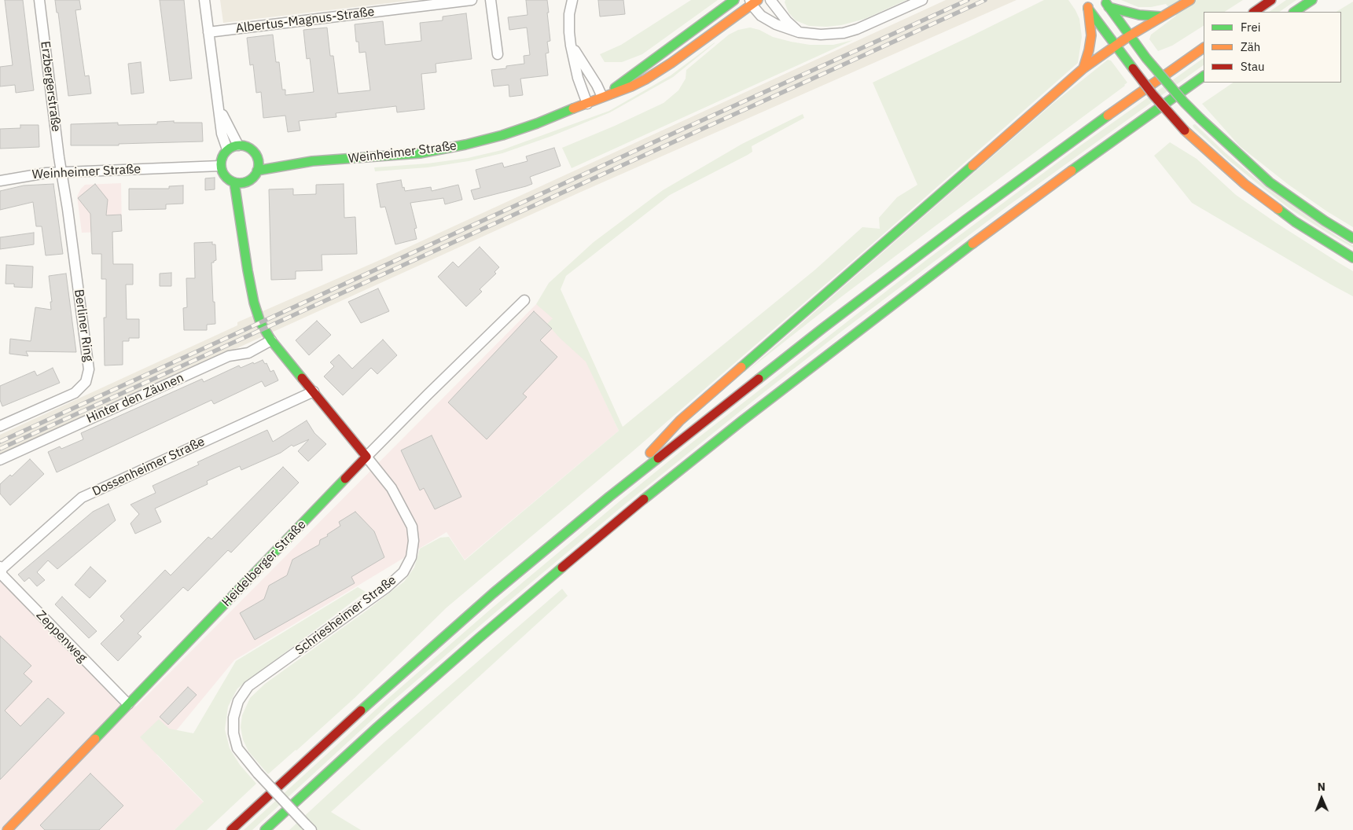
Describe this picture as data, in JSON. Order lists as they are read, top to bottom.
{
  "streets": {
    "main road": ["Weinheimer Straße", "Heidelberger Straße", "Schriesheimer Straße"],
    "street": [
      "Albertus-Magnus-Straße",
      "Erzbergerstraße",
      "Berliner Ring",
      "Hinter den Zäunen",
      "Dossenheimer Straße",
      "Zeppenweg"
    ]
  },
  "crossings": [
    ["Erzbergerstraße", "Weinheimer Straße"],
    ["Erzbergerstraße", "Berliner Ring"],
    ["Weinheimer Straße", "Berliner Ring"],
    ["Weinheimer Straße", "Schriesheimer Straße"],
    ["Hinter den Zäunen", "Schriesheimer Straße"],
    ["Dossenheimer Straße", "Schriesheimer Straße"],
    ["Dossenheimer Straße", "Zeppenweg"],
    ["Heidelberger Straße", "Schriesheimer Straße"],
    ["Heidelberger Straße", "Zeppenweg"]
  ],
  "legend": ["Frei", "Zäh", "Stau"],
  "north": "top"
}
